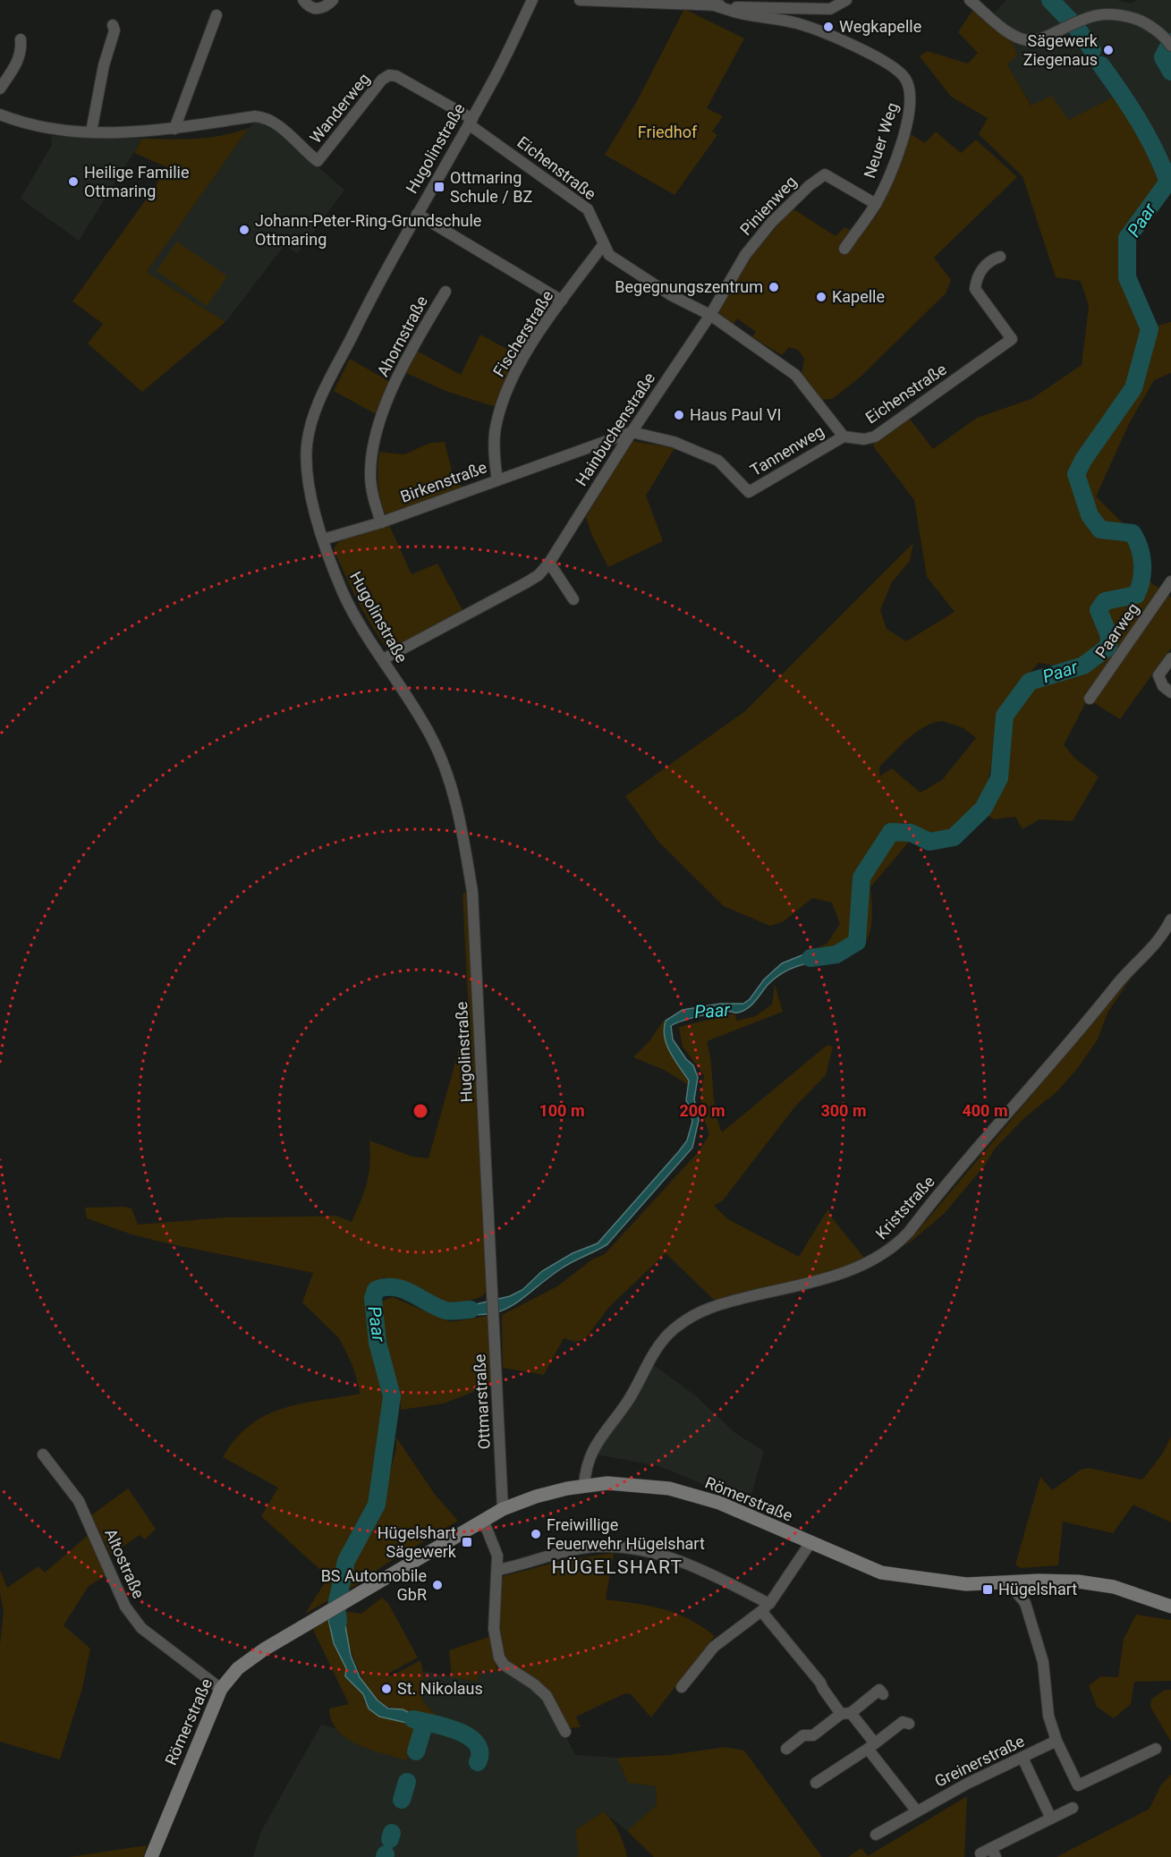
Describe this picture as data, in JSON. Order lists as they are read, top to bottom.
{
  "streets": {
    "main road": ["Römerstraße"],
    "street": [
      "Wanderweg",
      "Neuer Weg",
      "Hugolinstraße",
      "Eichenstraße",
      "Pinienweg",
      "Fischerstraße",
      "Ahornstraße",
      "Hainbuchenstraße",
      "Tannenweg",
      "Birkenstraße",
      "Paarweg",
      "Kriststraße",
      "Ottmarstraße",
      "Altostraße",
      "Greinerstraße"
    ]
  },
  "crossings": [
    ["Wanderweg", "Hugolinstraße"],
    ["Wanderweg", "Eichenstraße"],
    ["Neuer Weg", "Pinienweg"],
    ["Hugolinstraße", "Eichenstraße"],
    ["Hugolinstraße", "Hainbuchenstraße"],
    ["Hugolinstraße", "Birkenstraße"],
    ["Hugolinstraße", "Ottmarstraße"],
    ["Eichenstraße", "Pinienweg"],
    ["Eichenstraße", "Fischerstraße"],
    ["Eichenstraße", "Hainbuchenstraße"],
    ["Eichenstraße", "Tannenweg"],
    ["Pinienweg", "Hainbuchenstraße"],
    ["Fischerstraße", "Birkenstraße"],
    ["Ahornstraße", "Birkenstraße"],
    ["Hainbuchenstraße", "Tannenweg"],
    ["Hainbuchenstraße", "Birkenstraße"],
    ["Tannenweg", "Birkenstraße"],
    ["Kriststraße", "Römerstraße"],
    ["Ottmarstraße", "Römerstraße"],
    ["Römerstraße", "Altostraße"]
  ],
  "districts": ["HÜGELSHART"],
  "water": ["Paar"],
  "parks": ["Friedhof"],
  "places": {
    "other": [
      "Wegkapelle",
      "Sägewerk Ziegenaus",
      "Heilige Familie Ottmaring",
      "Johann-Peter-Ring-Grundschule Ottmaring",
      "Begegnungszentrum",
      "Kapelle",
      "Haus Paul VI",
      "Freiwillige Feuerwehr Hügelshart",
      "BS Automobile GbR",
      "St. Nikolaus"
    ],
    "transit": ["Ottmaring Schule / BZ", "Hügelshart Sägewerk", "Hügelshart"]
  },
  "rings": [
    "100 m",
    "200 m",
    "300 m",
    "400 m"
  ]
}
